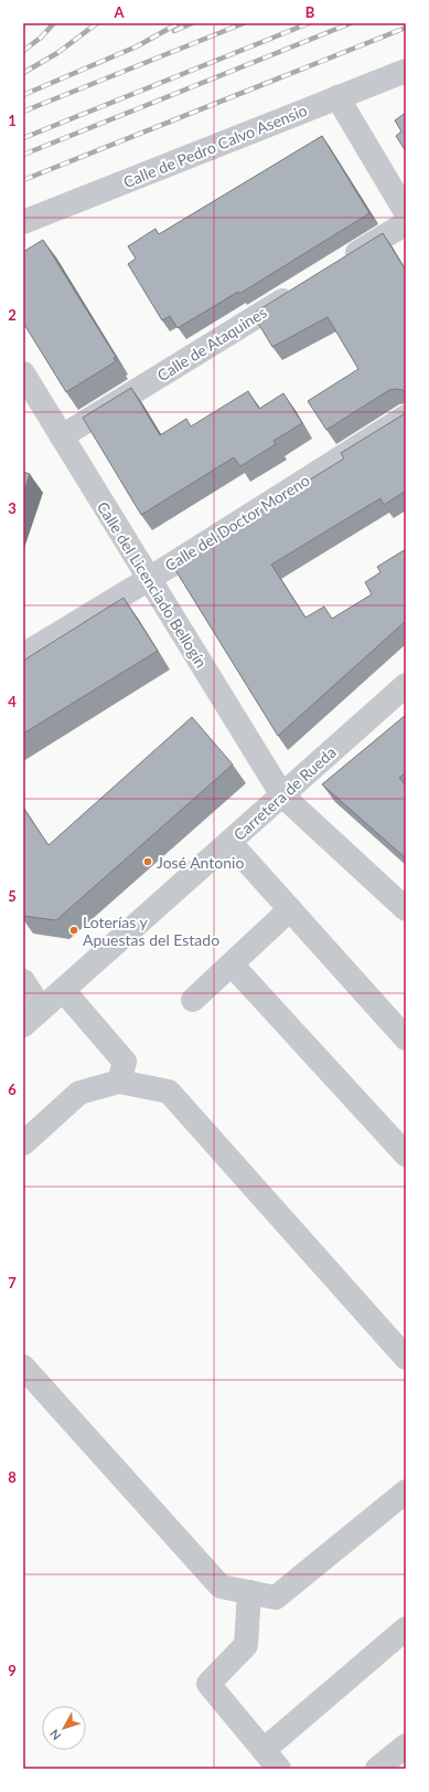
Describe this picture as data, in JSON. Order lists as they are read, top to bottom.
{
  "streets": {
    "street": [
      "Calle de Pedro Calvo Asensio",
      "Calle de Ataquines",
      "Calle del Doctor Moreno",
      "Calle del Licenciado Bellogín",
      "Carretera de Rueda"
    ]
  },
  "crossings": [
    ["Calle de Ataquines", "Calle del Licenciado Bellogín"],
    ["Calle del Doctor Moreno", "Calle del Licenciado Bellogín"],
    ["Calle del Licenciado Bellogín", "Carretera de Rueda"]
  ],
  "places": ["José Antonio", "Loterías y Apuestas del Estado"],
  "north": "bottom left",
  "grid": {
    "columns": ["A", "B"],
    "rows": [
      "1",
      "2",
      "3",
      "4",
      "5",
      "6",
      "7",
      "8",
      "9"
    ]
  }
}
